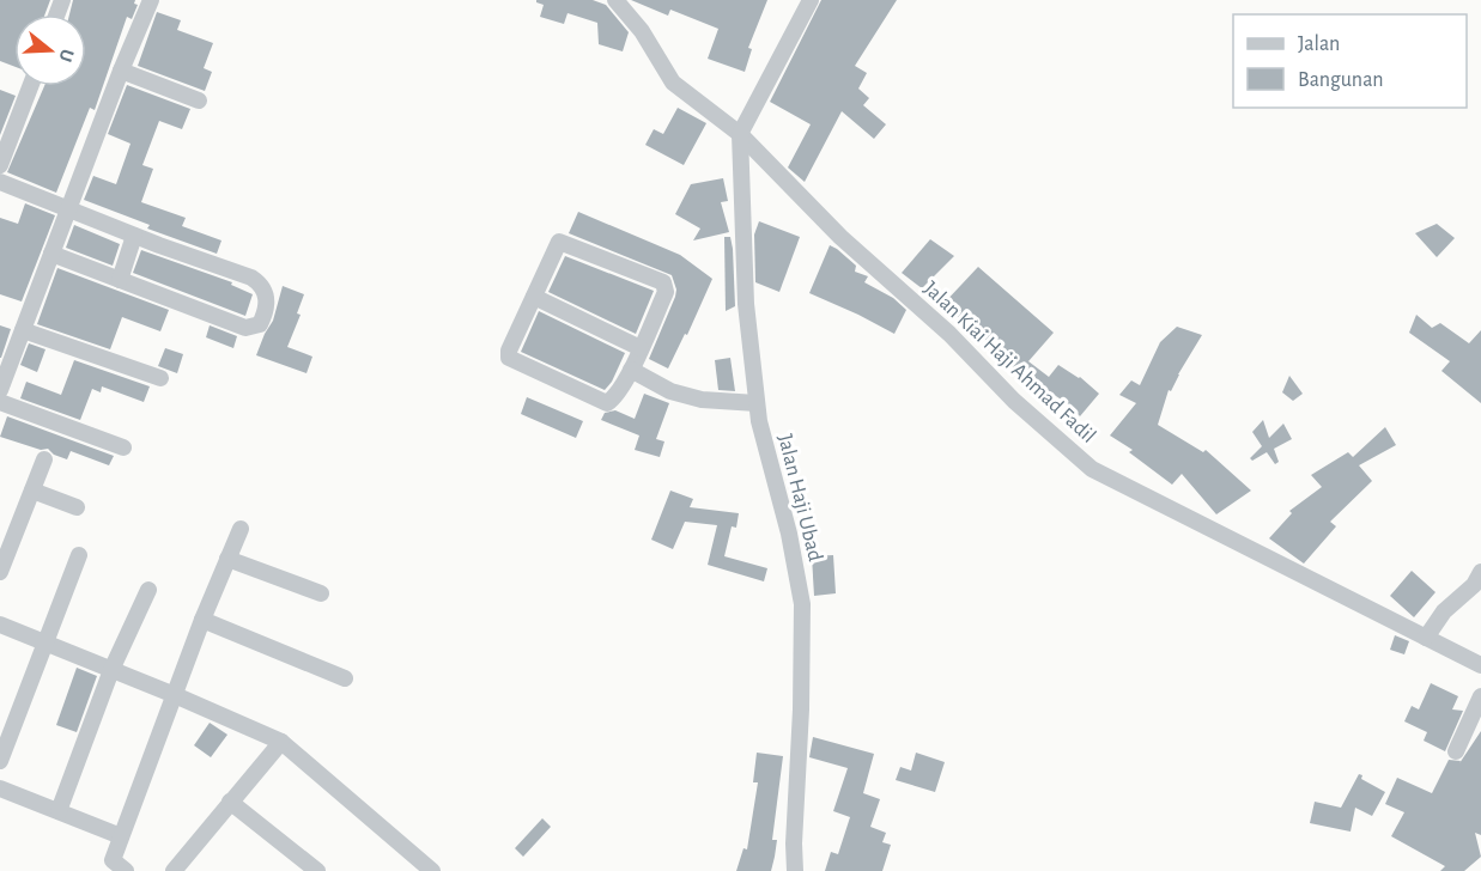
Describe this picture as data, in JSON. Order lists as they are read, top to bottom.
{
  "streets": {
    "street": ["Jalan Kiai Haji Ahmad Fadil", "Jalan Haji Ubad"]
  },
  "crossings": [
    ["Jalan Kiai Haji Ahmad Fadil", "Jalan Haji Ubad"]
  ],
  "legend": ["Jalan", "Bangunan"],
  "north": "right"
}
